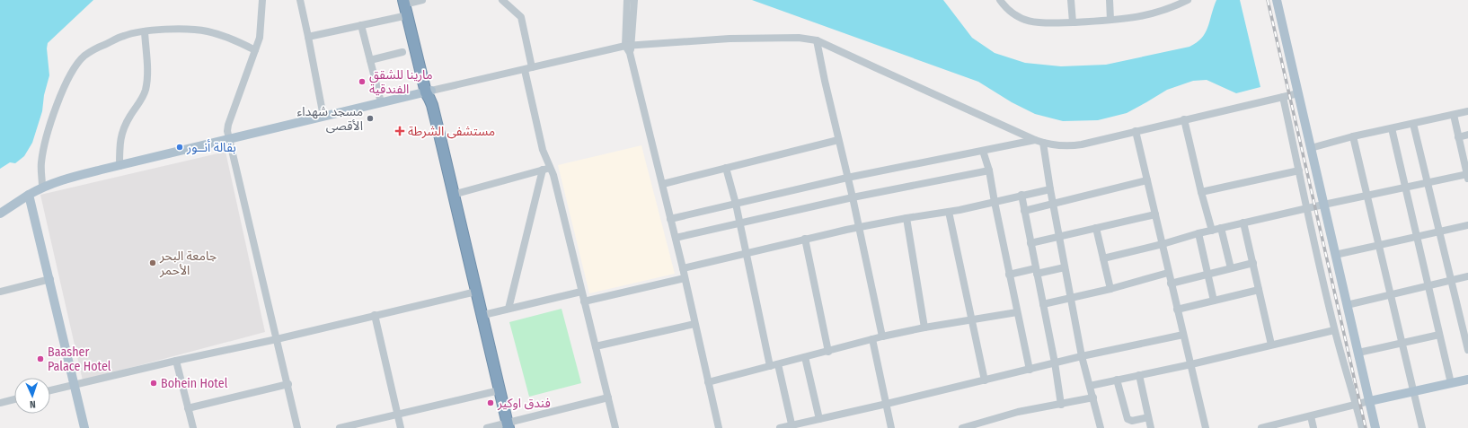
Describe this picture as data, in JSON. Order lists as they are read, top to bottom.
{
  "places": {
    "other": [
      "مارينا للشقق الفندقية",
      "مسجد شهداء الأقصى",
      "بقالة أنــور",
      "جامعة البحر الأحمر",
      "Baasher Palace Hotel",
      "Bohein Hotel",
      "فندق اوكير"
    ],
    "health": ["مستشفى الشرطة"]
  },
  "north": "bottom"
}
